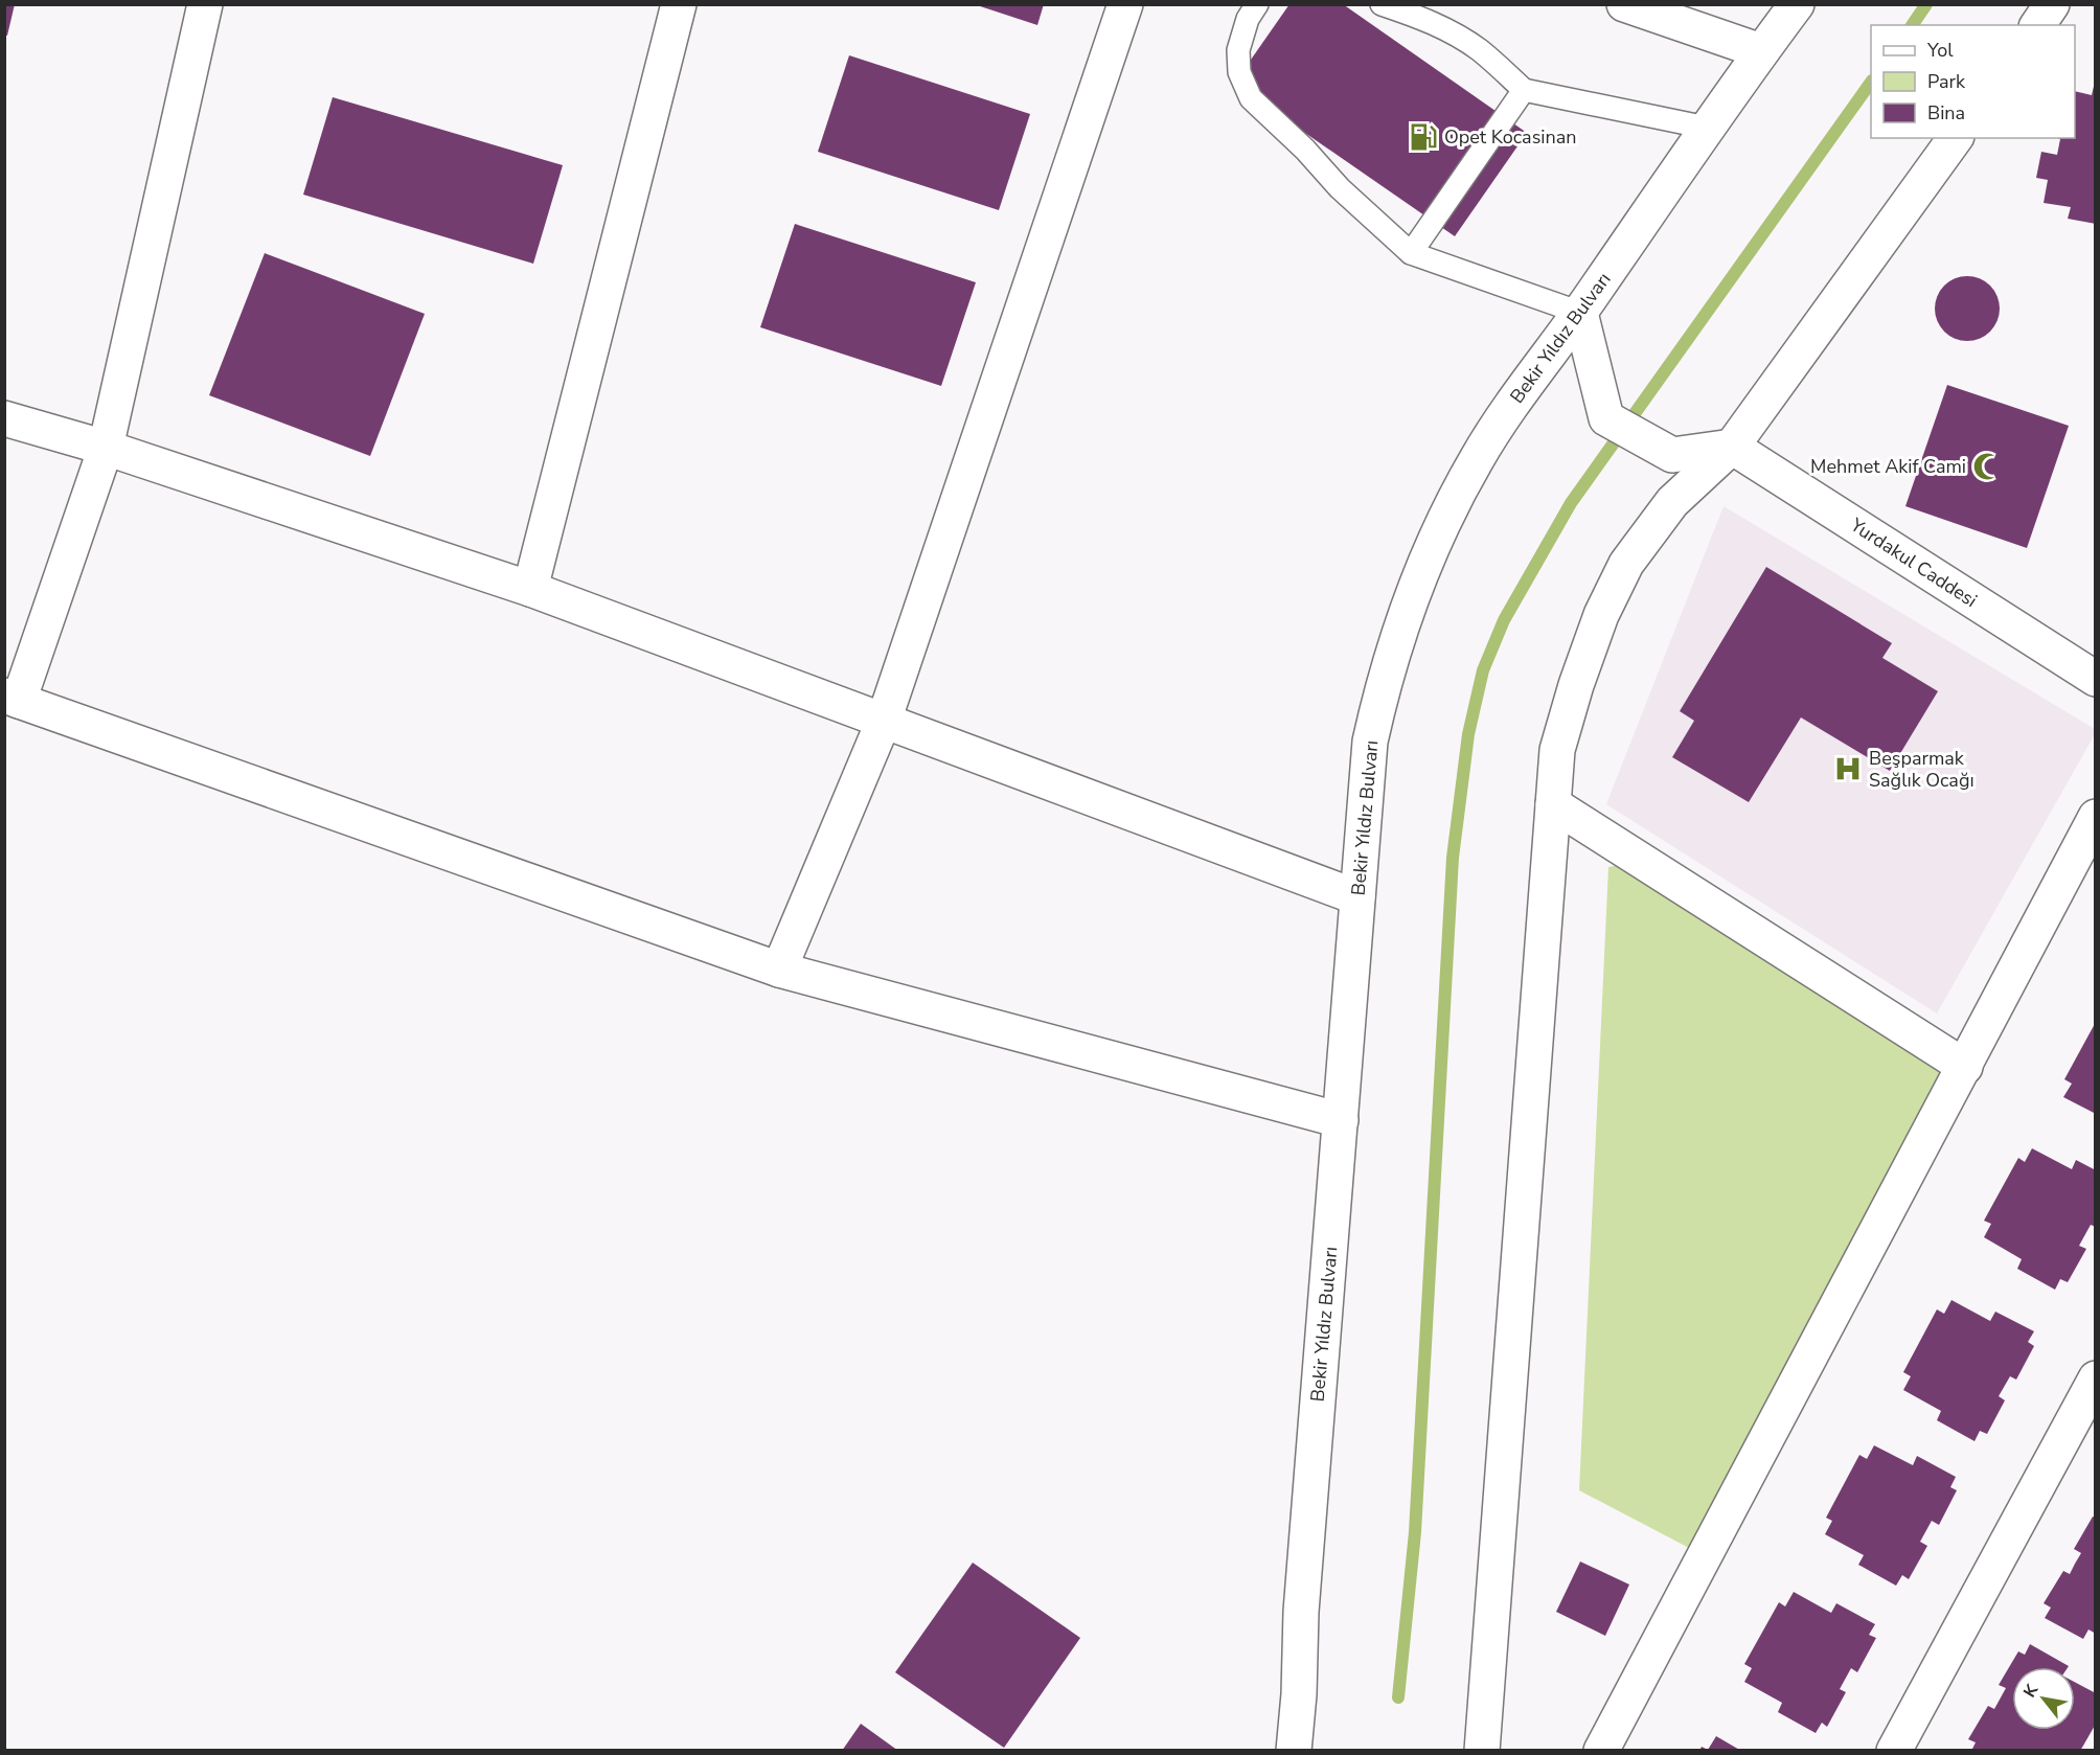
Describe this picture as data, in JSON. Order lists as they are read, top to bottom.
{
  "streets": {
    "street": ["Bekir Yıldız Bulvarı", "Yurdakul Caddesi"]
  },
  "places": {
    "fuel station": ["Opet Kocasinan"],
    "mosque": ["Mehmet Akif Cami"],
    "hospital": ["Beşparmak Sağlık Ocağı"]
  },
  "legend": ["Yol", "Park", "Bina"],
  "north": "top left"
}
